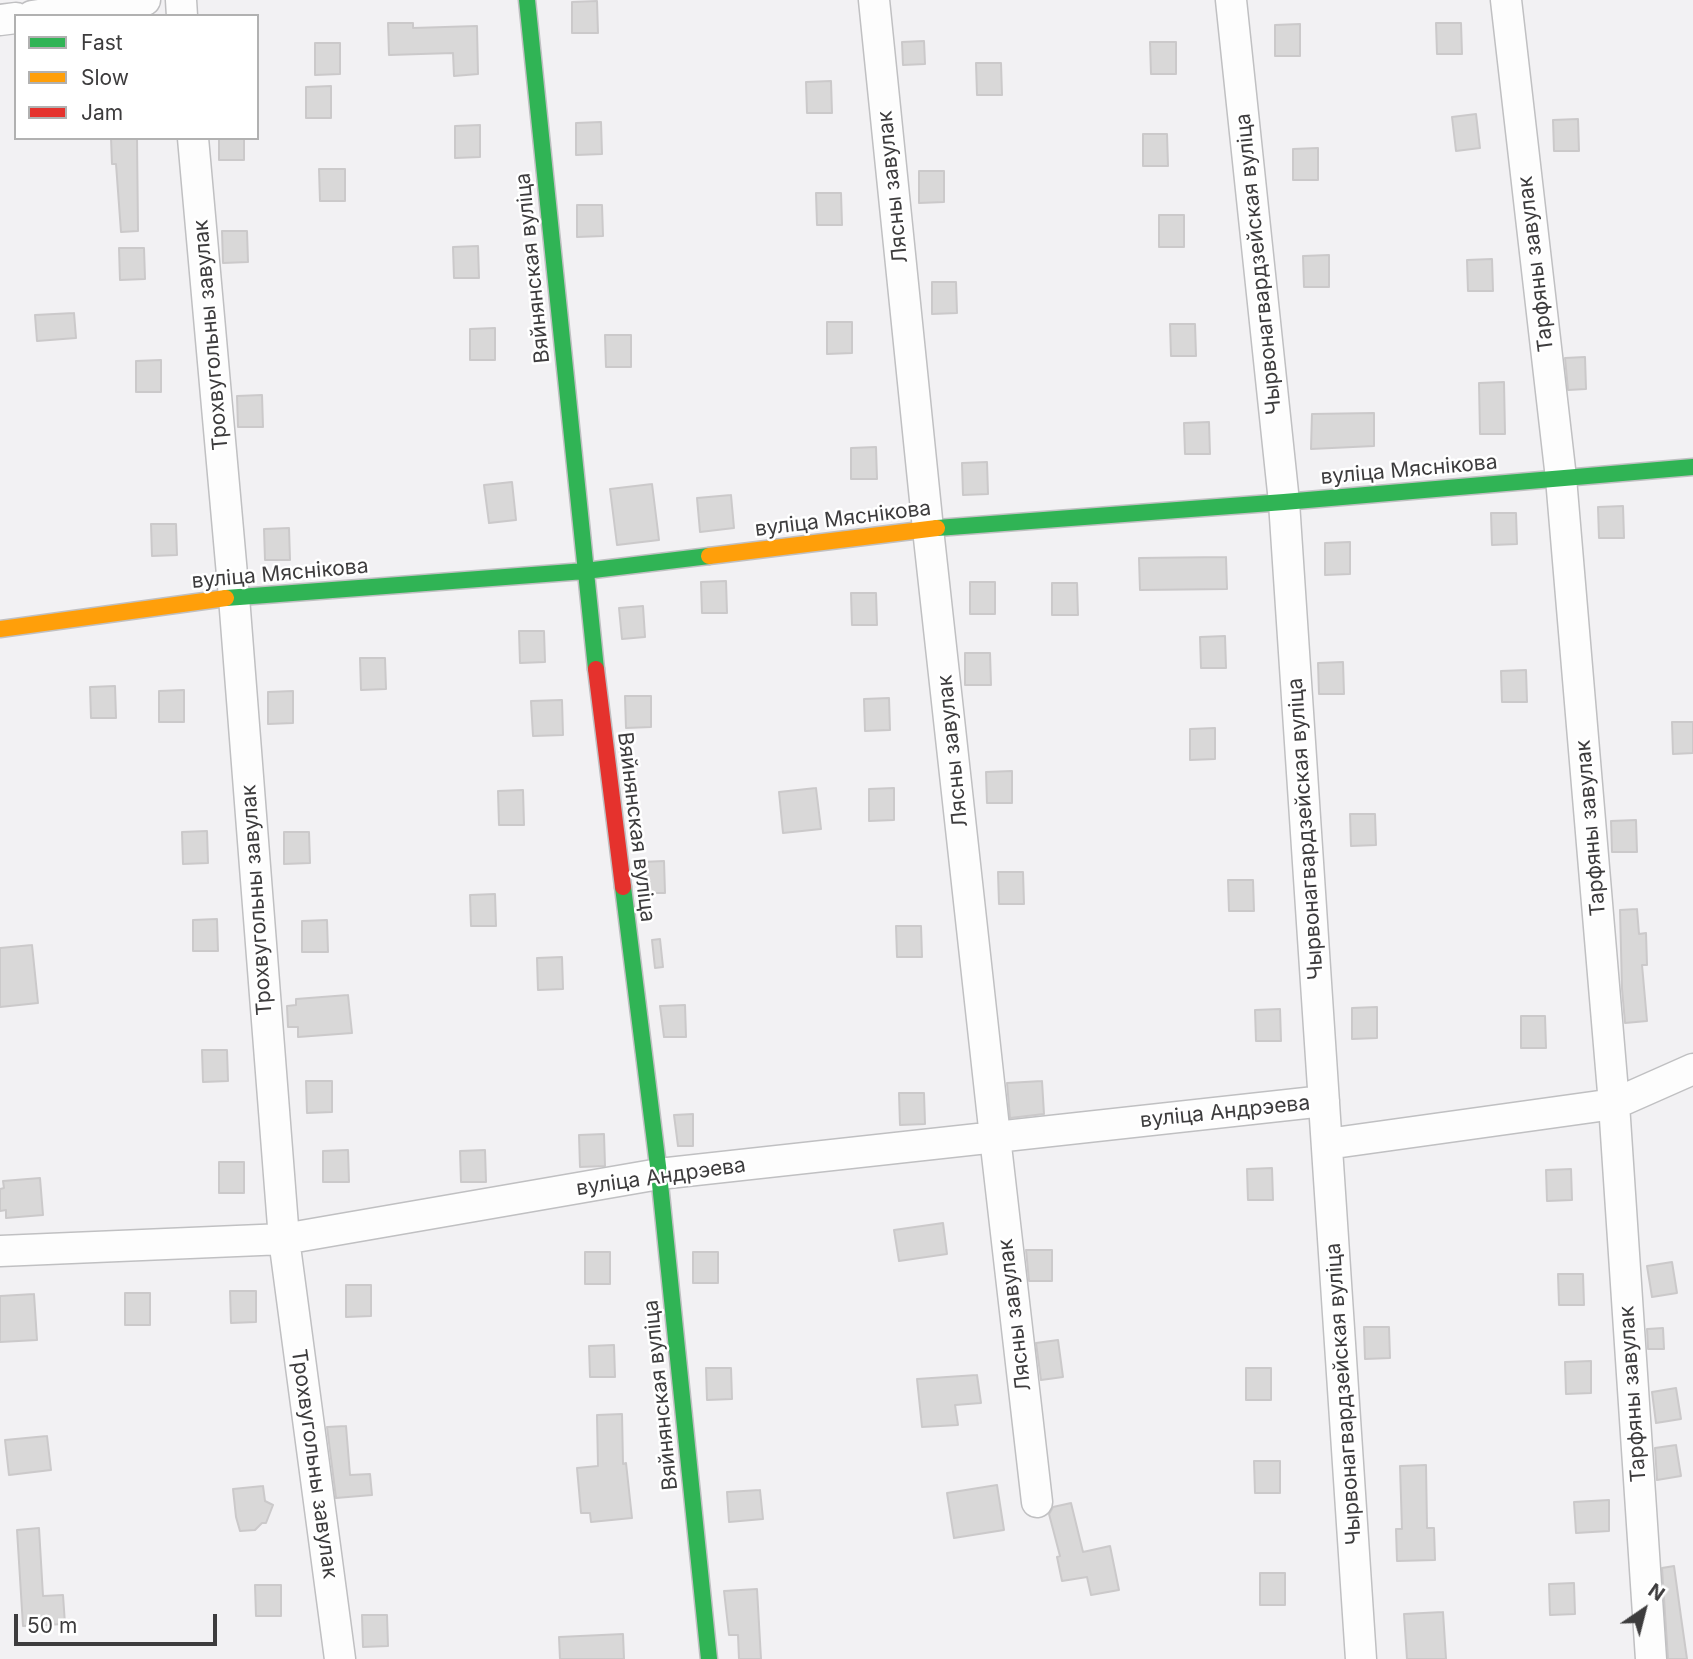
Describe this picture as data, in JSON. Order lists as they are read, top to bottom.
{
  "streets": {
    "street": [
      "Лясны завулак",
      "Чырвонагвардзейская вуліца",
      "Тарфяны завулак",
      "Вяйнянская вуліца",
      "Трохвугольны завулак",
      "вуліца Мяснікова",
      "вуліца Андрэева"
    ]
  },
  "crossings": [
    ["Лясны завулак", "вуліца Мяснікова"],
    ["Лясны завулак", "вуліца Андрэева"],
    ["Чырвонагвардзейская вуліца", "вуліца Мяснікова"],
    ["Чырвонагвардзейская вуліца", "вуліца Андрэева"],
    ["Тарфяны завулак", "вуліца Мяснікова"],
    ["Вяйнянская вуліца", "вуліца Мяснікова"],
    ["Вяйнянская вуліца", "вуліца Андрэева"],
    ["Трохвугольны завулак", "вуліца Мяснікова"],
    ["Трохвугольны завулак", "вуліца Андрэева"]
  ],
  "legend": ["Fast", "Slow", "Jam"],
  "scale_bar": "50 m",
  "north": "top right"
}
